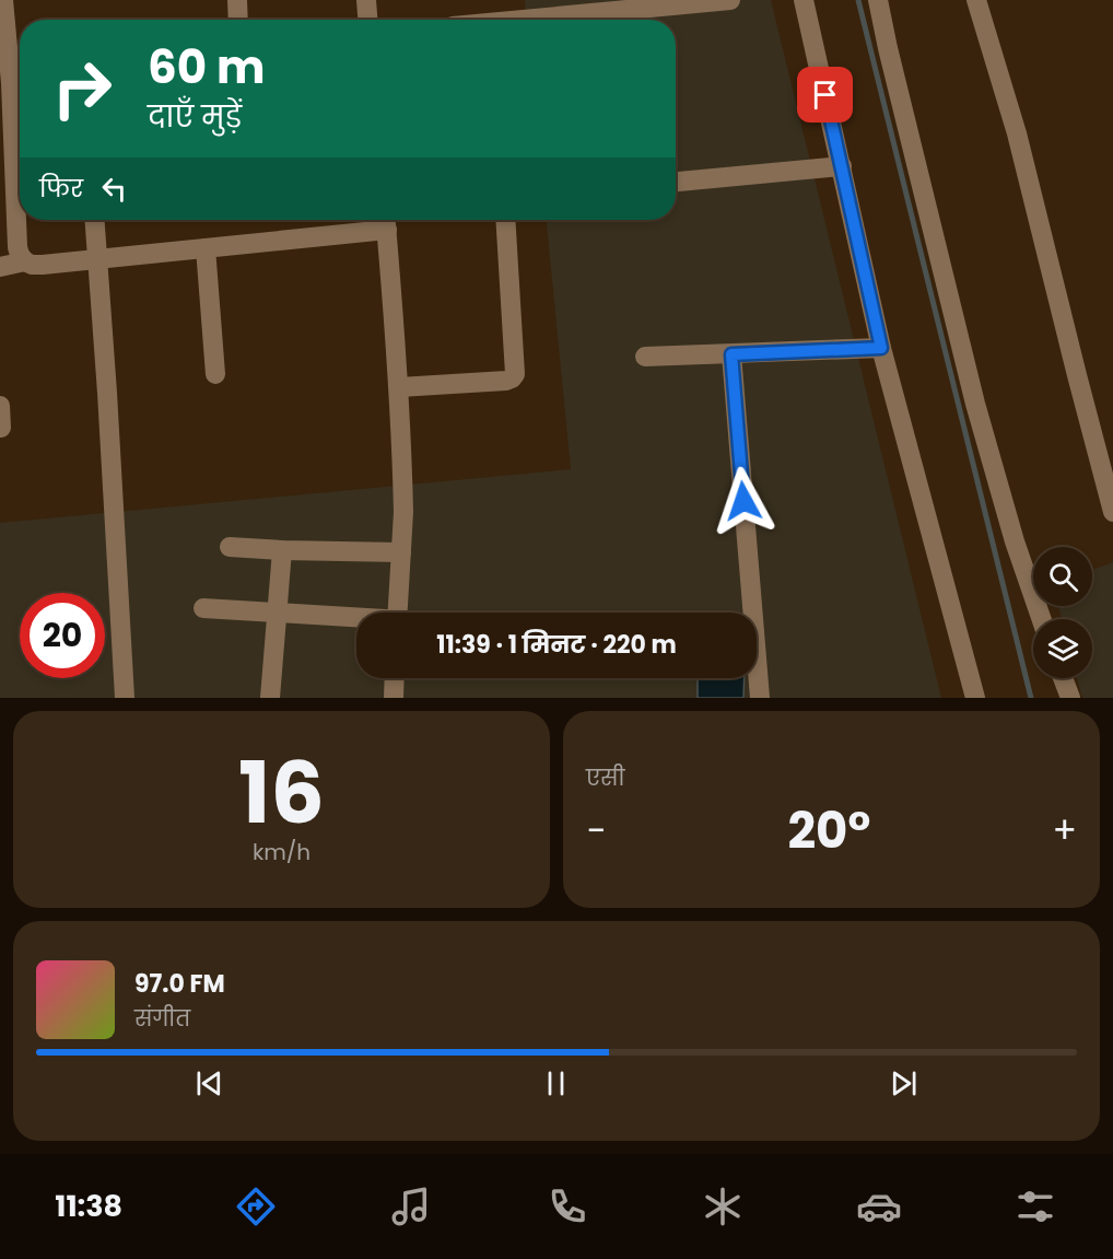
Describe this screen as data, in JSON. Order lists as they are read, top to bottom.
{
  "page": {
    "turn": ["60 m", "दाएँ मुड़ें"],
    "then": "फिर",
    "limit": "20",
    "trip": "11:39 · 1 मिनट · 220 m",
    "tile": [
      ["16", "km/h"],
      "एसी"
    ],
    "heat": ["−", "20°", "+"],
    "song": ["97.0 FM", "संगीत"],
    "tabs": "11:38"
  }
}
